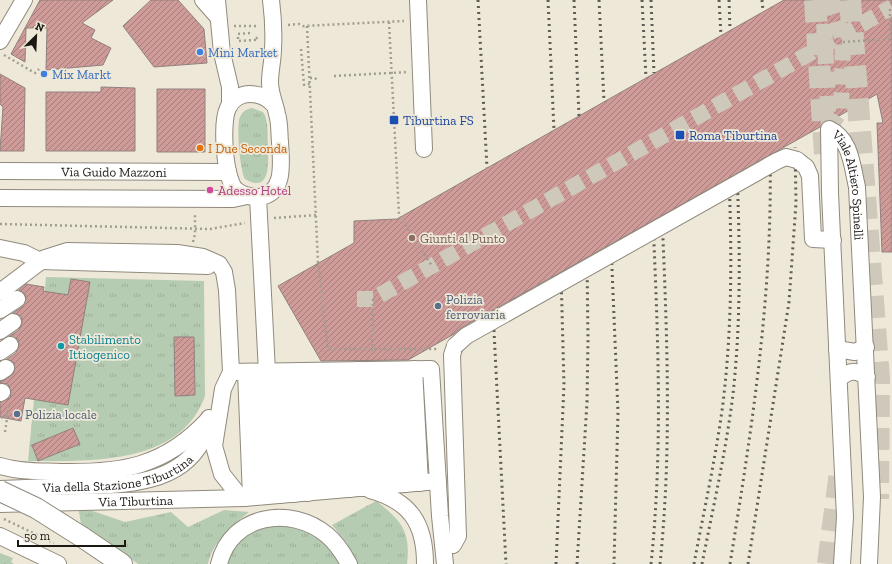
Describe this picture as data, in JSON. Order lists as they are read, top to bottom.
{
  "streets": {
    "street": [
      "Via Guido Mazzoni",
      "Viale Altiero Spinelli",
      "Via della Stazione Tiburtina",
      "Via Tiburtina"
    ]
  },
  "places": {
    "other": [
      "Mini Market",
      "Mix Markt",
      "I Due Seconda",
      "Adesso Hotel",
      "Giunti al Punto",
      "Polizia ferroviaria",
      "Stabilimento Ittiogenico",
      "Polizia locale"
    ],
    "transit": ["Tiburtina FS", "Roma Tiburtina"]
  },
  "scale_bar": "50 m",
  "north": "top right"
}
